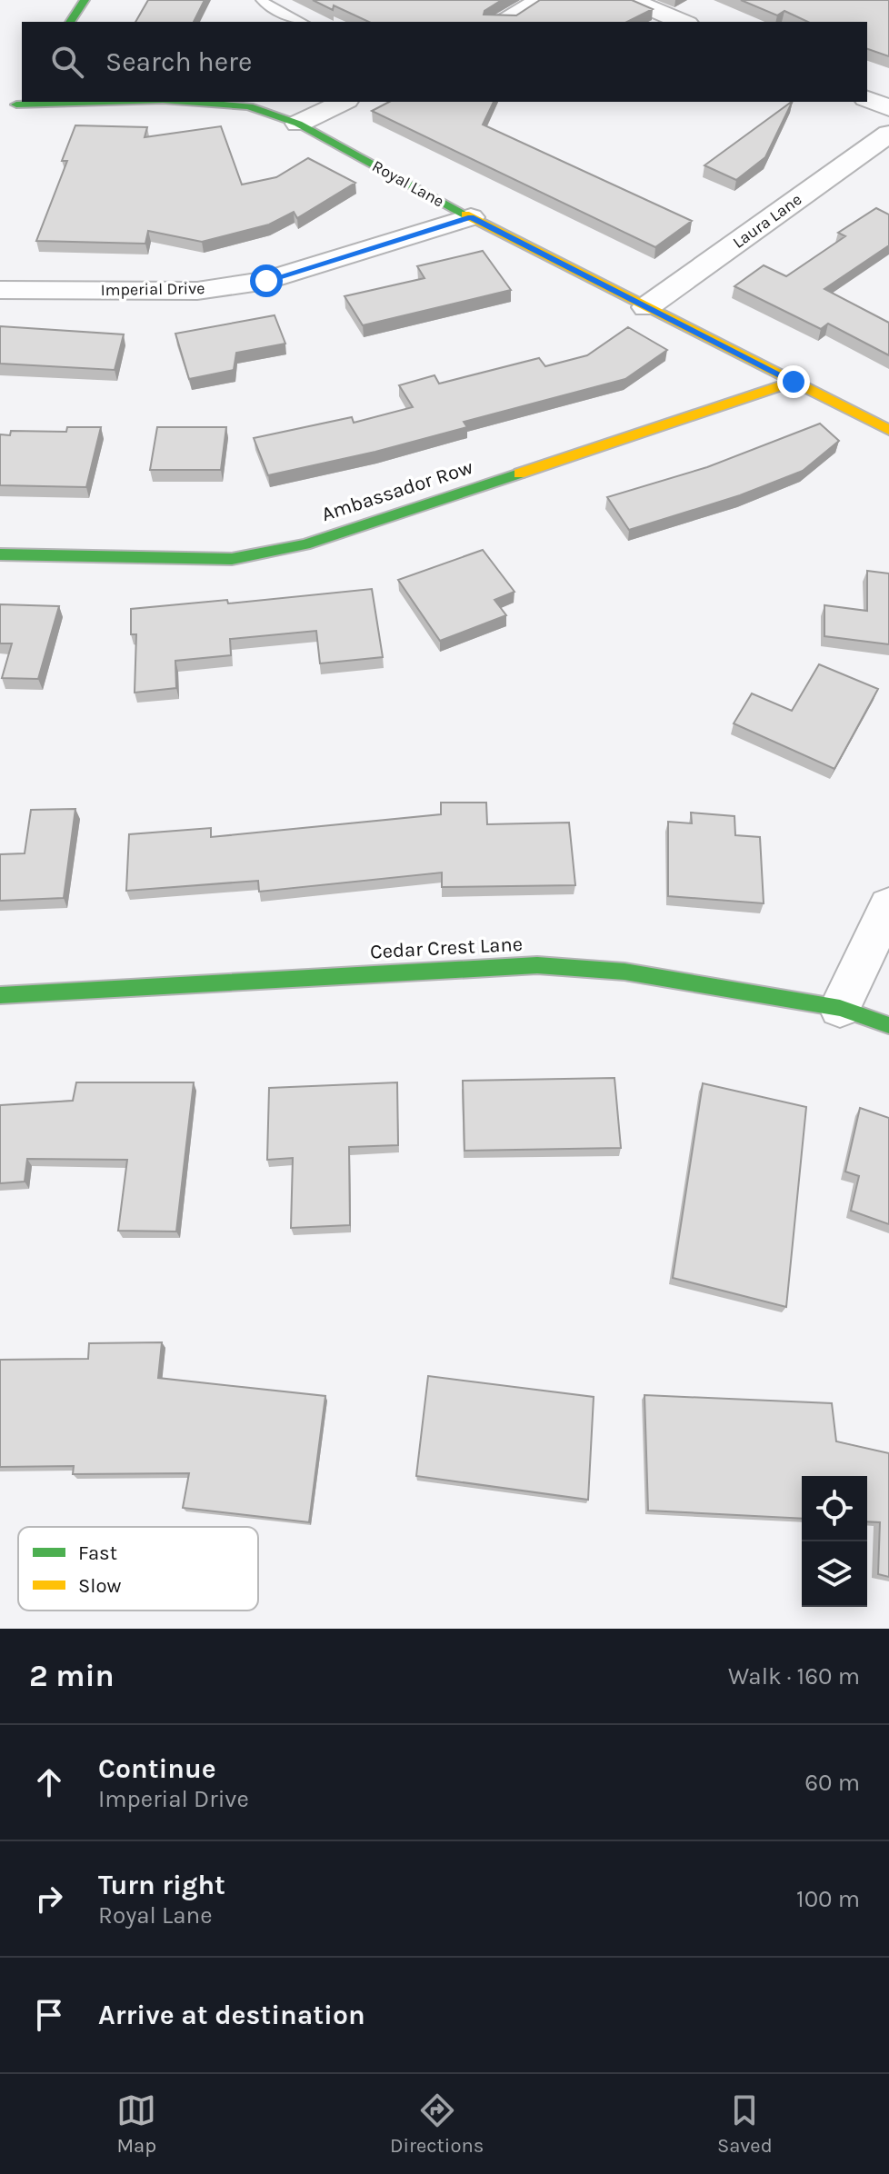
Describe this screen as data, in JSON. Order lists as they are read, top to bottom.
{
  "streets": {
    "street": [
      "Royal Lane",
      "Laura Lane",
      "Imperial Drive",
      "Ambassador Row",
      "Cedar Crest Lane"
    ]
  },
  "crossings": [
    ["Royal Lane", "Laura Lane"],
    ["Royal Lane", "Imperial Drive"],
    ["Royal Lane", "Ambassador Row"]
  ],
  "legend": ["Fast", "Slow"],
  "page": {
    "search": "Search here",
    "heading": ["2 min", "Walk · 160 m"],
    "list": [
      ["Continue", "Imperial Drive", "60 m"],
      ["Turn right", "Royal Lane", "100 m"],
      "Arrive at destination"
    ],
    "nav": ["Map", "Directions", "Saved"]
  }
}
